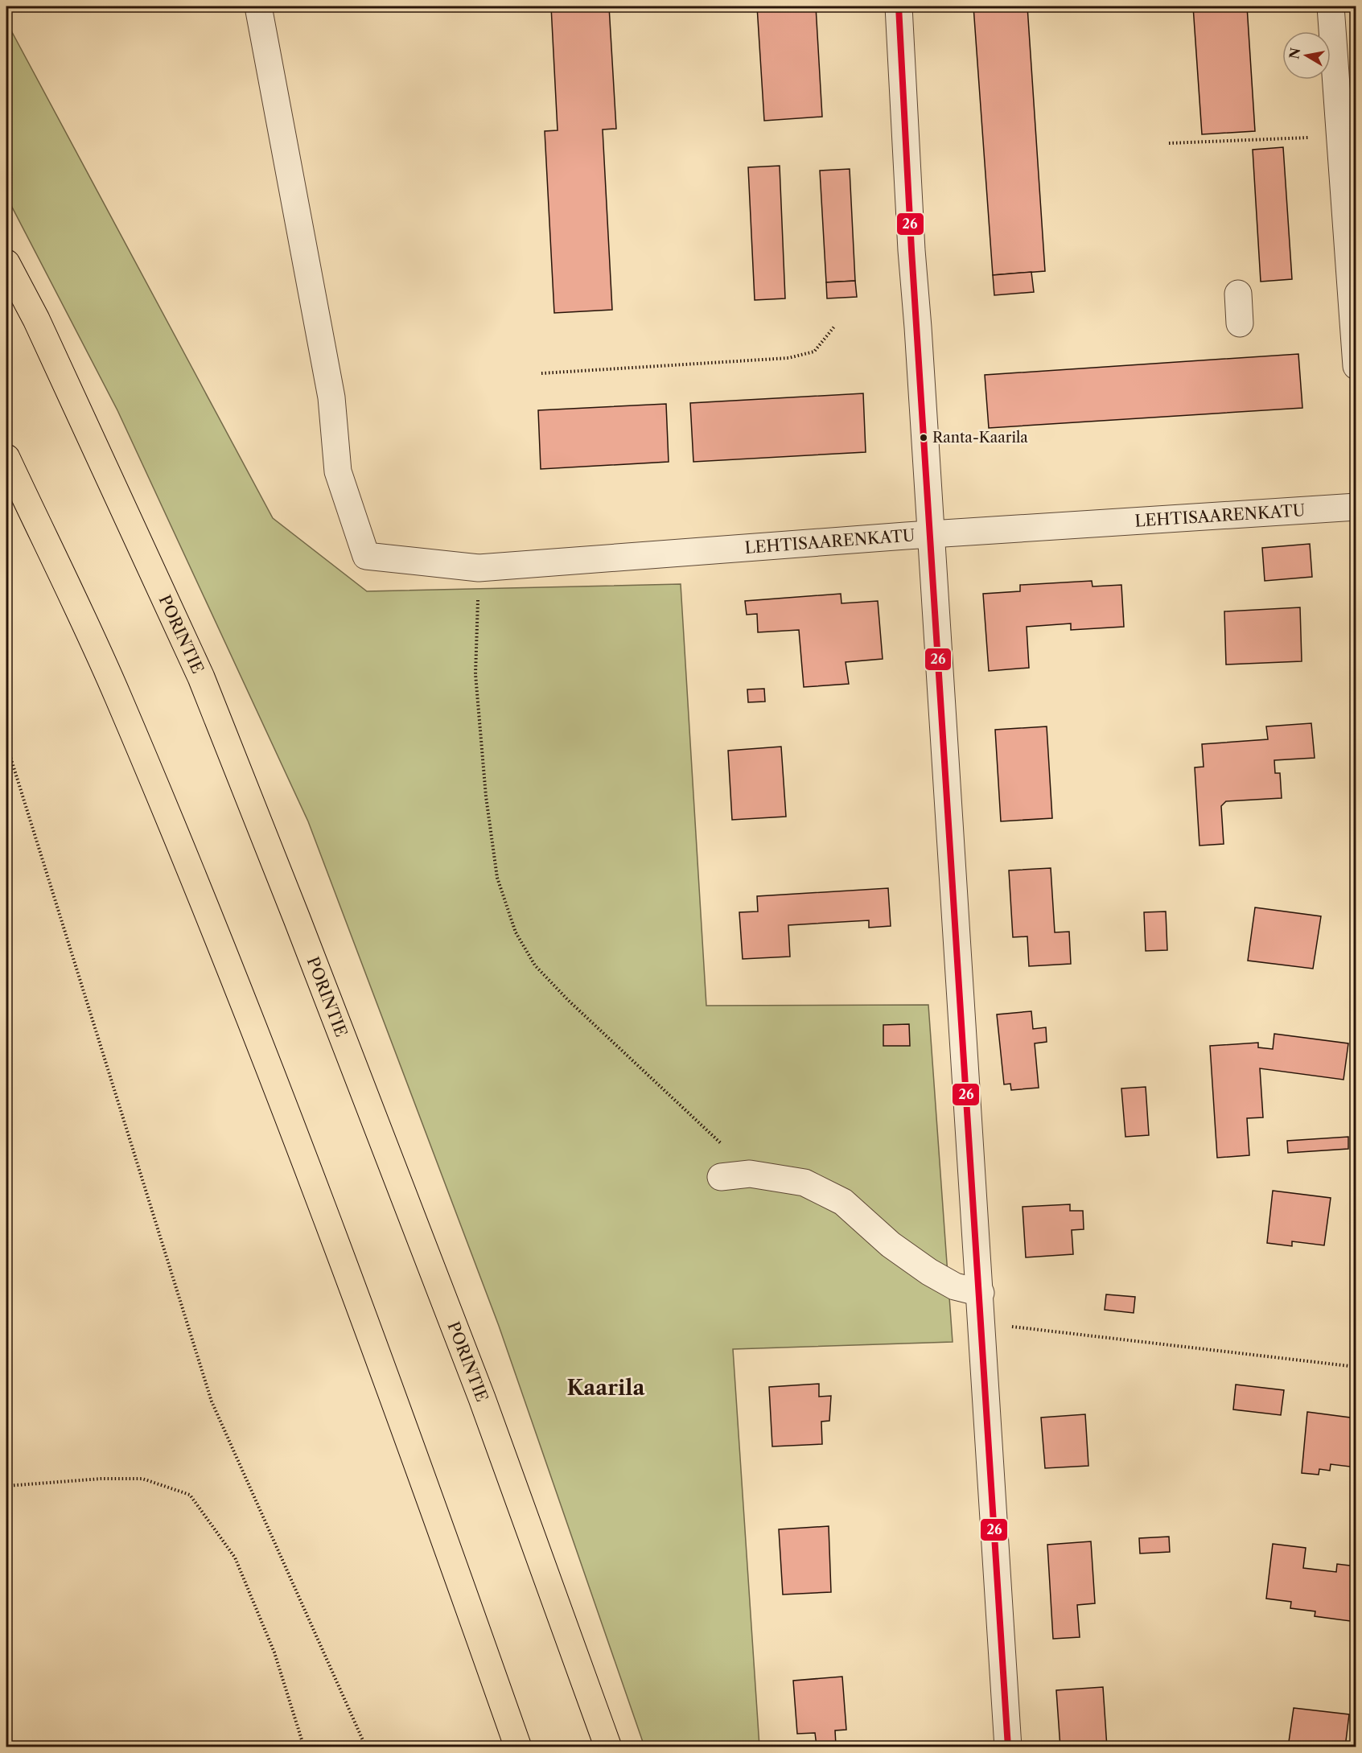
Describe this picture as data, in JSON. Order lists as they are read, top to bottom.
{
  "streets": {
    "highway": ["PORINTIE"],
    "street": ["LEHTISAARENKATU"]
  },
  "districts": ["Kaarila"],
  "places": ["Ranta-Kaarila"],
  "lines": ["transit line 26"],
  "north": "left"
}
